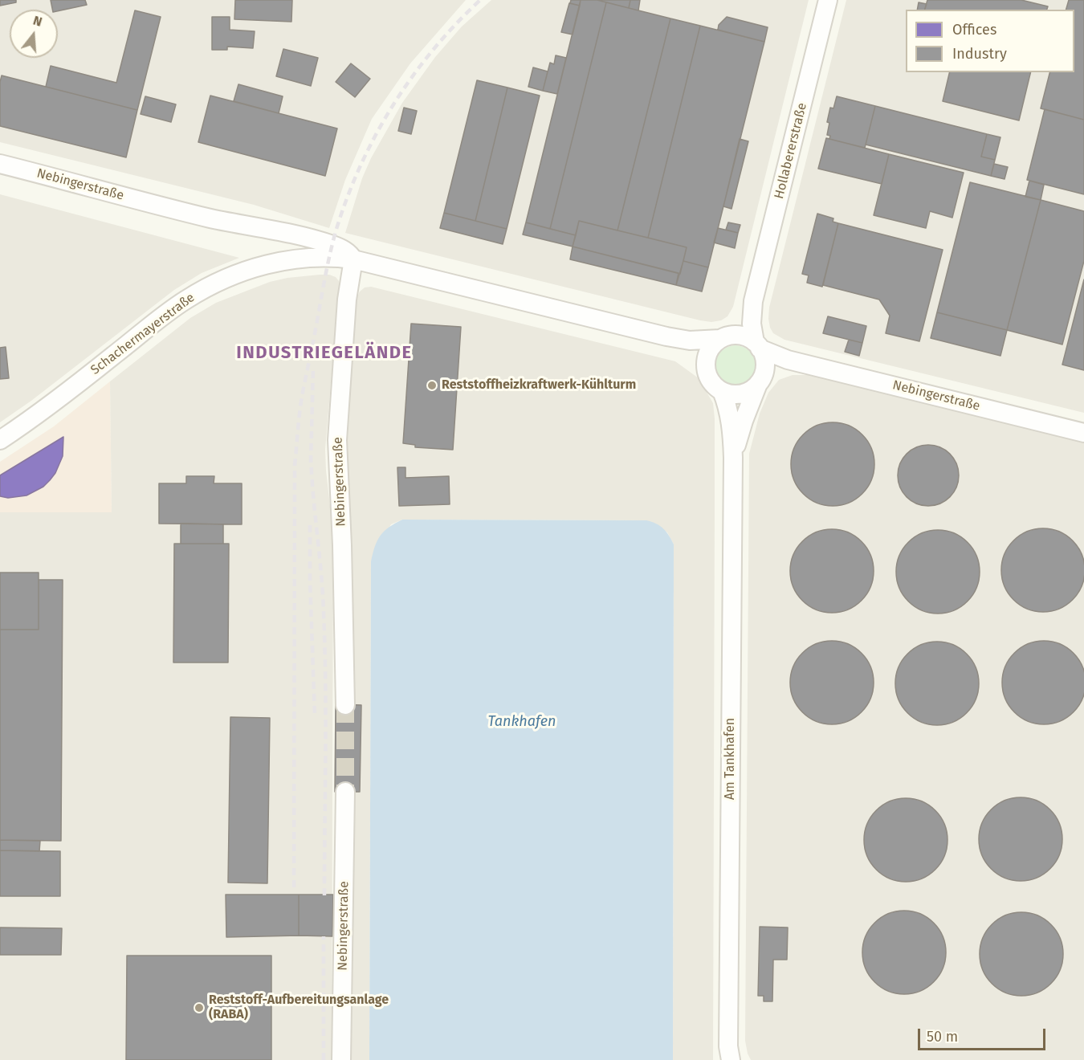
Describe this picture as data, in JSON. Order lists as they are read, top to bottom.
{
  "streets": {
    "street": [
      "Hollabererstraße",
      "Nebingerstraße",
      "Schachermayerstraße",
      "Am Tankhafen"
    ]
  },
  "crossings": [
    ["Hollabererstraße", "Nebingerstraße"],
    ["Hollabererstraße", "Am Tankhafen"],
    ["Nebingerstraße", "Schachermayerstraße"],
    ["Nebingerstraße", "Am Tankhafen"]
  ],
  "districts": ["INDUSTRIEGELÄNDE"],
  "water": ["Tankhafen"],
  "places": ["Reststoffheizkraftwerk-Kühlturm", "Reststoff-Aufbereitungsanlage (RABA)"],
  "legend": ["Offices", "Industry"],
  "scale_bar": "50 m",
  "north": "top"
}
